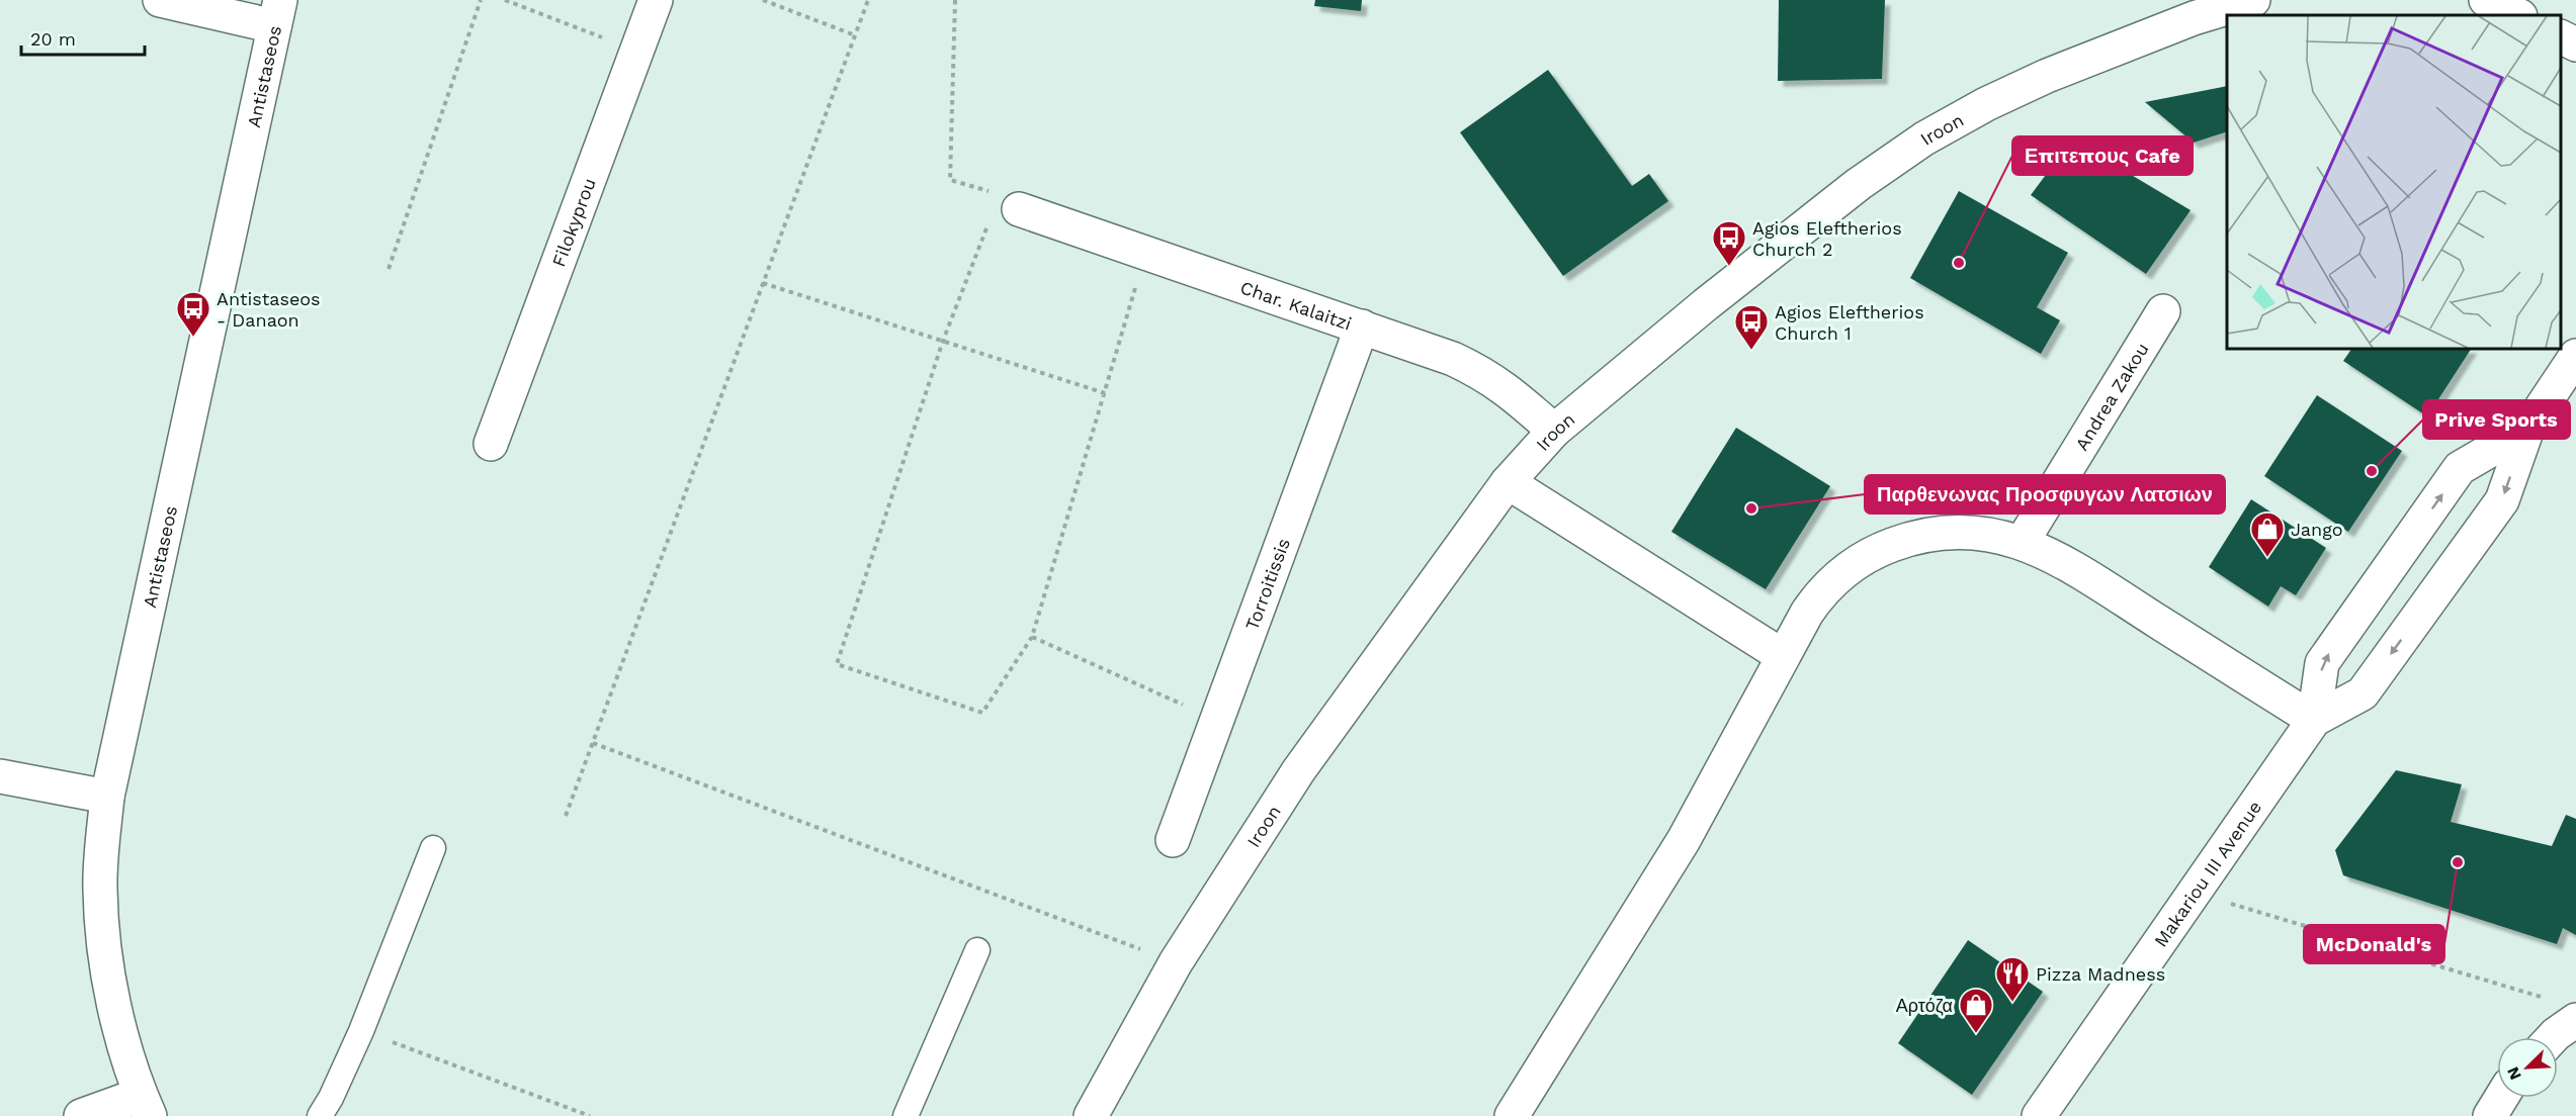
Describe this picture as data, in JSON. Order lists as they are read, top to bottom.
{
  "streets": {
    "street": [
      "Antistaseos",
      "Iroon",
      "Filokyprou",
      "Char. Kalaitzi",
      "Andrea Zakou",
      "Torroitissis",
      "Makariou III Avenue"
    ]
  },
  "crossings": [
    ["Iroon", "Char. Kalaitzi"],
    ["Char. Kalaitzi", "Torroitissis"]
  ],
  "places": {
    "other": [
      "Επιτεπους Cafe",
      "Prive Sports",
      "Παρθενωνας Προσφυγων Λατσιων",
      "McDonald's"
    ],
    "bus stop": ["Agios Eleftherios Church 2", "Antistaseos - Danaon", "Agios Eleftherios Church 1"],
    "shop": ["Jango", "Αρτόζα"],
    "restaurant": ["Pizza Madness"]
  },
  "scale_bar": "20 m",
  "north": "bottom left"
}
